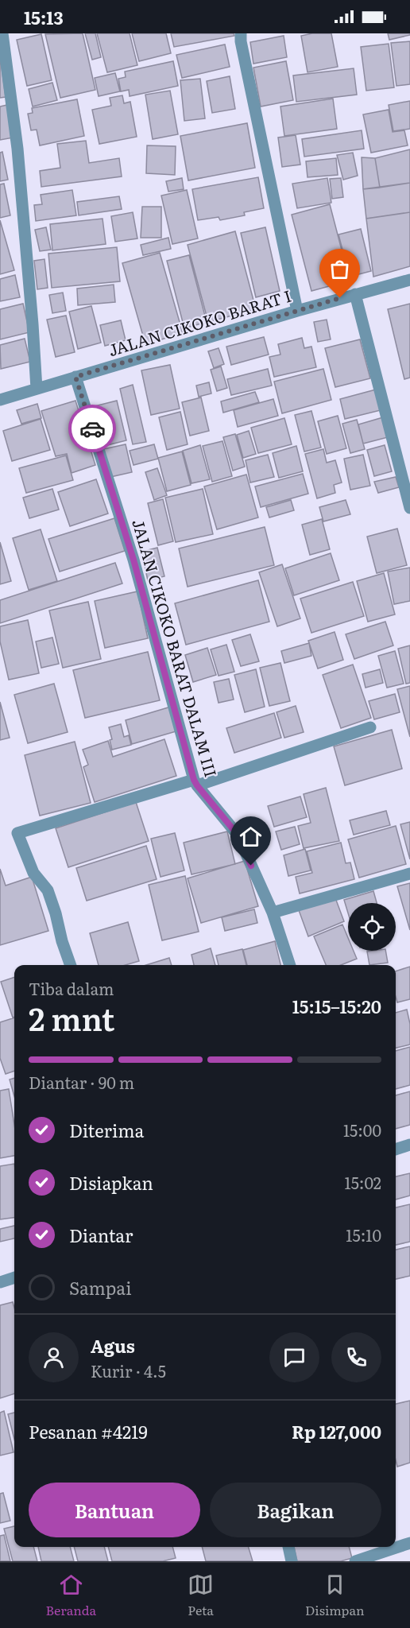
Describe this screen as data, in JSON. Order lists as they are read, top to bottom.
{
  "streets": {
    "street": ["JALAN CIKOKO BARAT I", "JALAN CIKOKO BARAT DALAM III"]
  },
  "crossings": [
    ["JALAN CIKOKO BARAT I", "JALAN CIKOKO BARAT DALAM III"]
  ],
  "page": {
    "status": "15:13",
    "heading": ["2 mnt", "Tiba dalam", "15:15–15:20"],
    "panel": [
      "Agus",
      "Kurir · 4.5",
      "Pesanan #4219",
      "Rp 127,000"
    ],
    "bar": "Diantar · 90 m",
    "list": [
      ["Diterima", "15:00"],
      ["Disiapkan", "15:02"],
      ["Diantar", "15:10"],
      "Sampai"
    ],
    "buttons": ["Bantuan", "Bagikan"],
    "tabs": ["Beranda", "Peta", "Disimpan"]
  }
}
